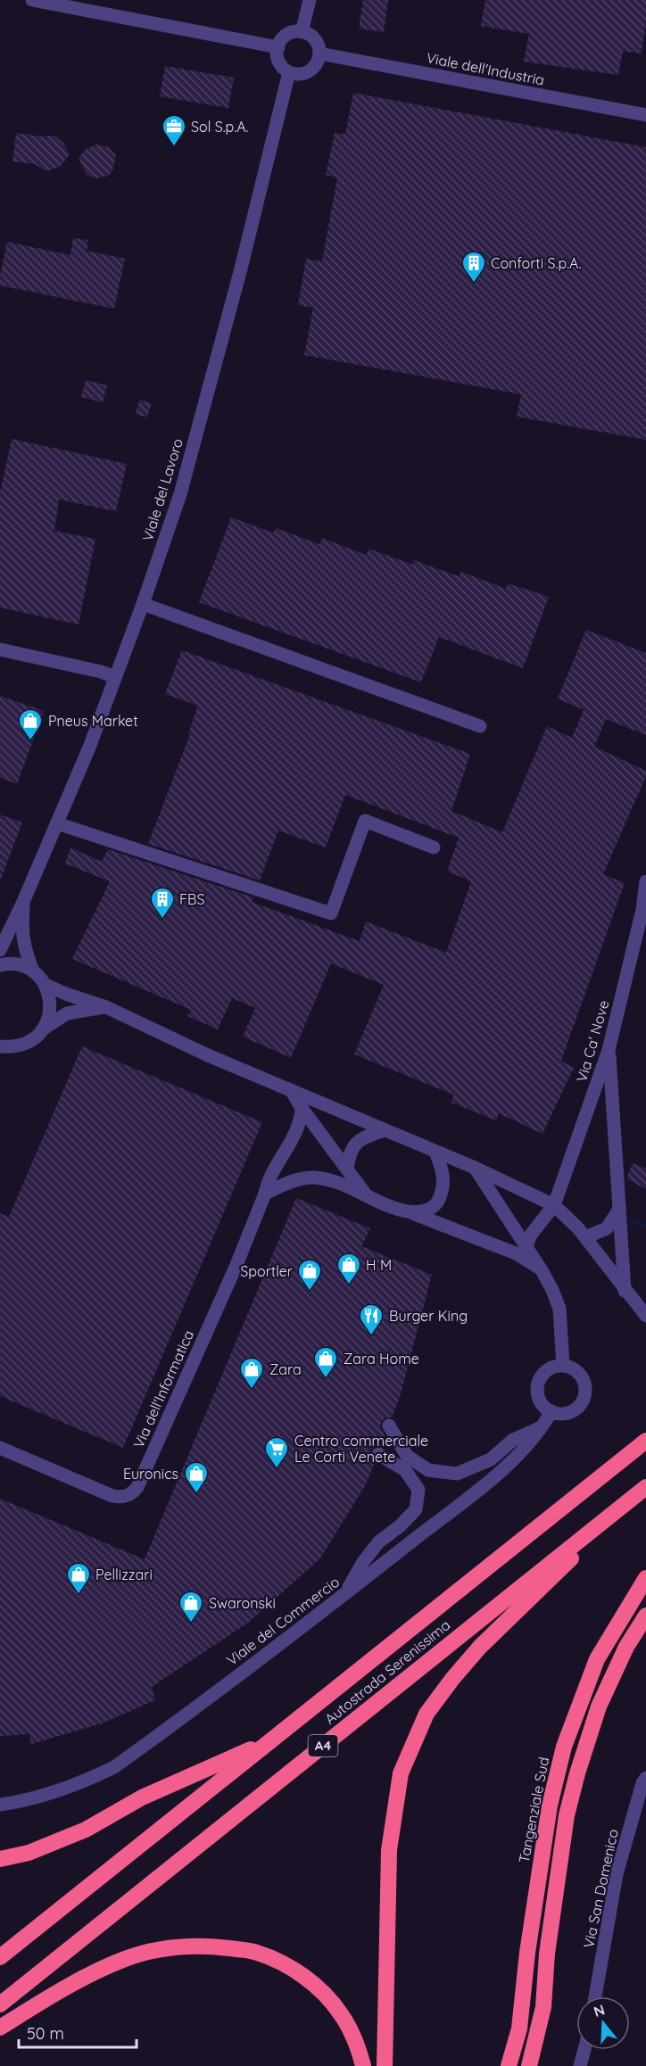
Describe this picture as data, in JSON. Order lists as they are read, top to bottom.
{
  "streets": {
    "highway": ["Autostrada Serenissima", "A4", "Tangenziale Sud"],
    "street": [
      "Viale dell'Industria",
      "Viale del Lavoro",
      "Via Ca' Nove",
      "Via dell'Informatica",
      "Viale del Commercio",
      "Via San Domenico"
    ]
  },
  "crossings": [
    ["Viale dell'Industria", "Viale del Lavoro"],
    ["Autostrada Serenissima", "A4"]
  ],
  "places": {
    "office": ["Sol S.p.A."],
    "building": ["Conforti S.p.A.", "FBS"],
    "shop": [
      "Pneus Market",
      "H M",
      "Sportler",
      "Zara Home",
      "Zara",
      "Euronics",
      "Pellizzari",
      "Swaronski"
    ],
    "restaurant": ["Burger King"],
    "supermarket": ["Centro commerciale Le Corti Venete"]
  },
  "scale_bar": "50 m",
  "north": "top"
}
